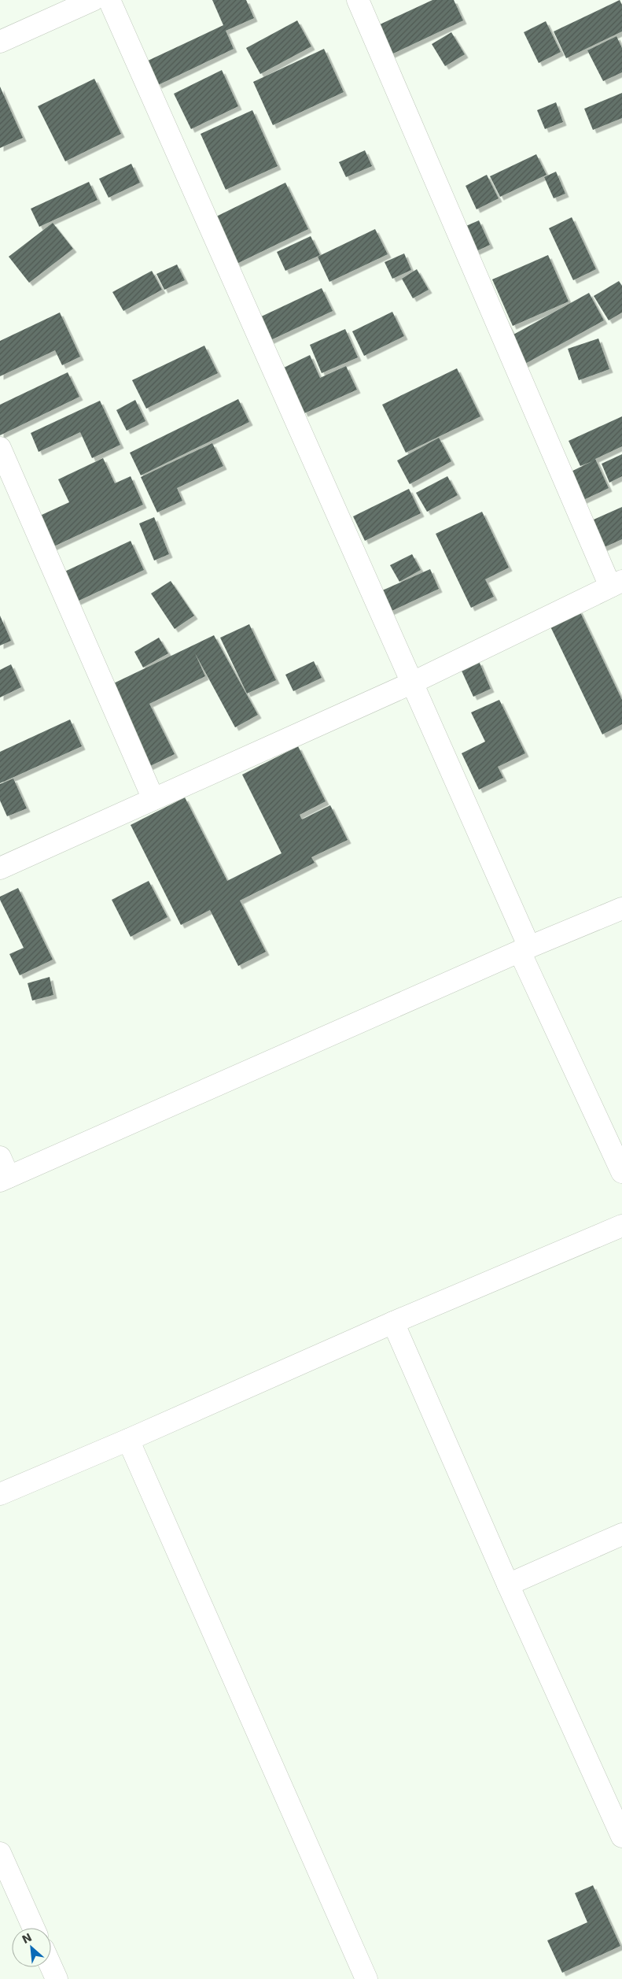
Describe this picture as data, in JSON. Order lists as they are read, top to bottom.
{
  "north": "top left"
}
